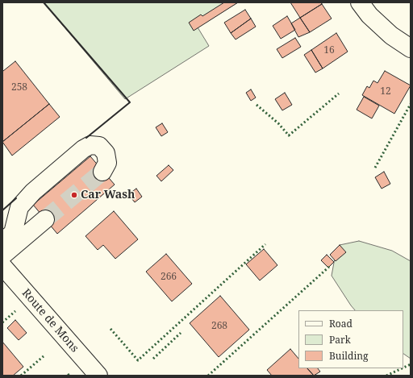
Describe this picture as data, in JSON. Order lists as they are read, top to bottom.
{
  "streets": {
    "main road": ["Route de Mons"]
  },
  "places": ["Car Wash"],
  "house_numbers": [
    "16",
    "258",
    "12",
    "266",
    "268"
  ],
  "legend": ["Road", "Park", "Building"]
}
